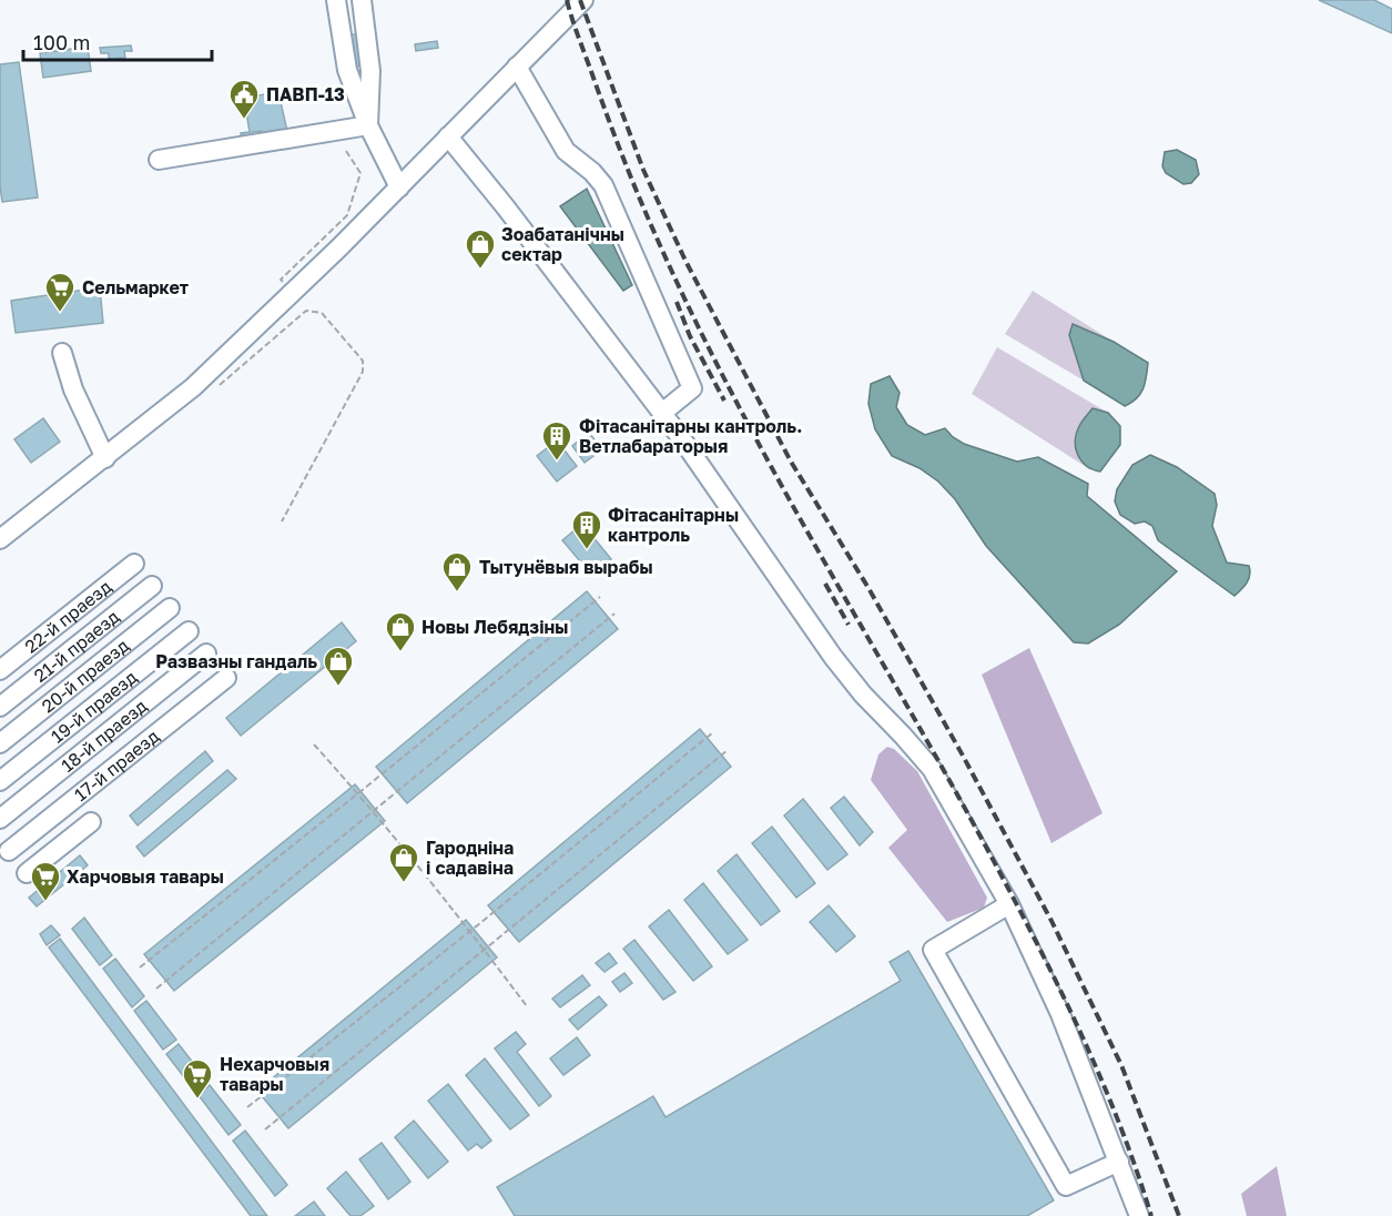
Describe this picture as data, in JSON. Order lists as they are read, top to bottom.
{
  "streets": {
    "street": [
      "22-й праезд",
      "21-й праезд",
      "20-й праезд",
      "19-й праезд",
      "18-й праезд",
      "17-й праезд"
    ]
  },
  "places": {
    "public building": ["ПАВП-13"],
    "shop": [
      "Зоабатанічны сектар",
      "Тытунёвыя вырабы",
      "Новы Лебядзіны",
      "Развазны гандаль",
      "Гародніна і садавіна"
    ],
    "supermarket": ["Сельмаркет", "Харчовыя тавары", "Нехарчовыя тавары"],
    "building": ["Фітасанітарны кантроль. Ветлабараторыя", "Фітасанітарны кантроль"]
  },
  "scale_bar": "100 m"
}
